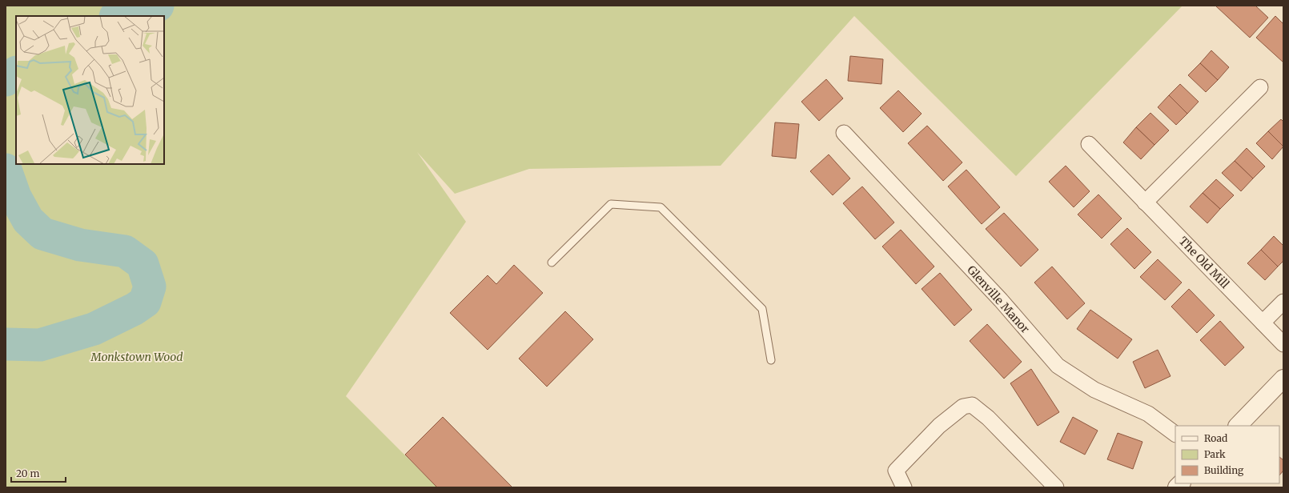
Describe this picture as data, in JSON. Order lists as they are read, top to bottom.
{
  "streets": {
    "street": ["The Old Mill", "Glenville Manor"]
  },
  "parks": ["Monkstown Wood"],
  "legend": ["Road", "Park", "Building"],
  "scale_bar": "20 m"
}
